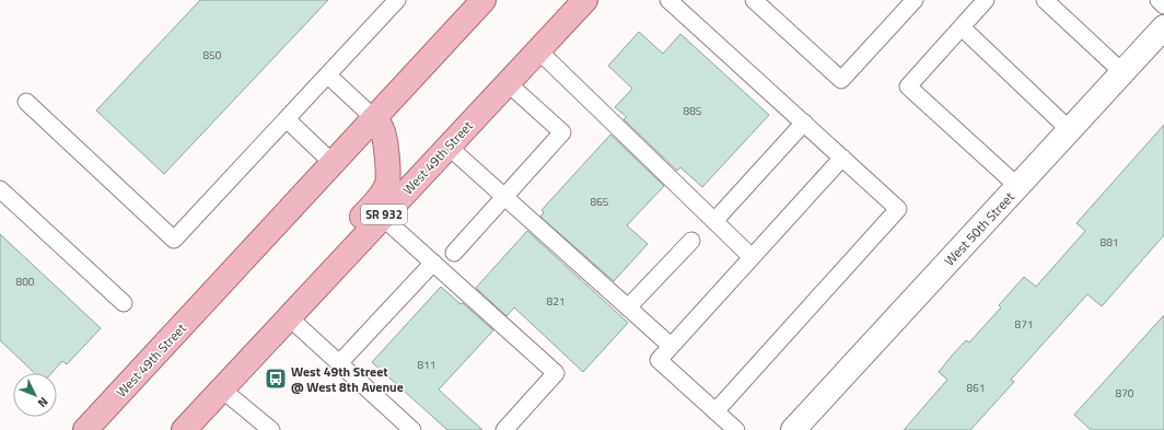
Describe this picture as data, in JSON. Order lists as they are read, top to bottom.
{
  "streets": {
    "main road": ["West 49th Street", "SR 932"],
    "street": ["West 50th Street"]
  },
  "places": {
    "bus stop": ["West 49th Street @ West 8th Avenue"]
  },
  "house_numbers": [
    "850",
    "885",
    "865",
    "881",
    "800",
    "821",
    "871",
    "811",
    "861",
    "870"
  ],
  "north": "bottom right"
}
